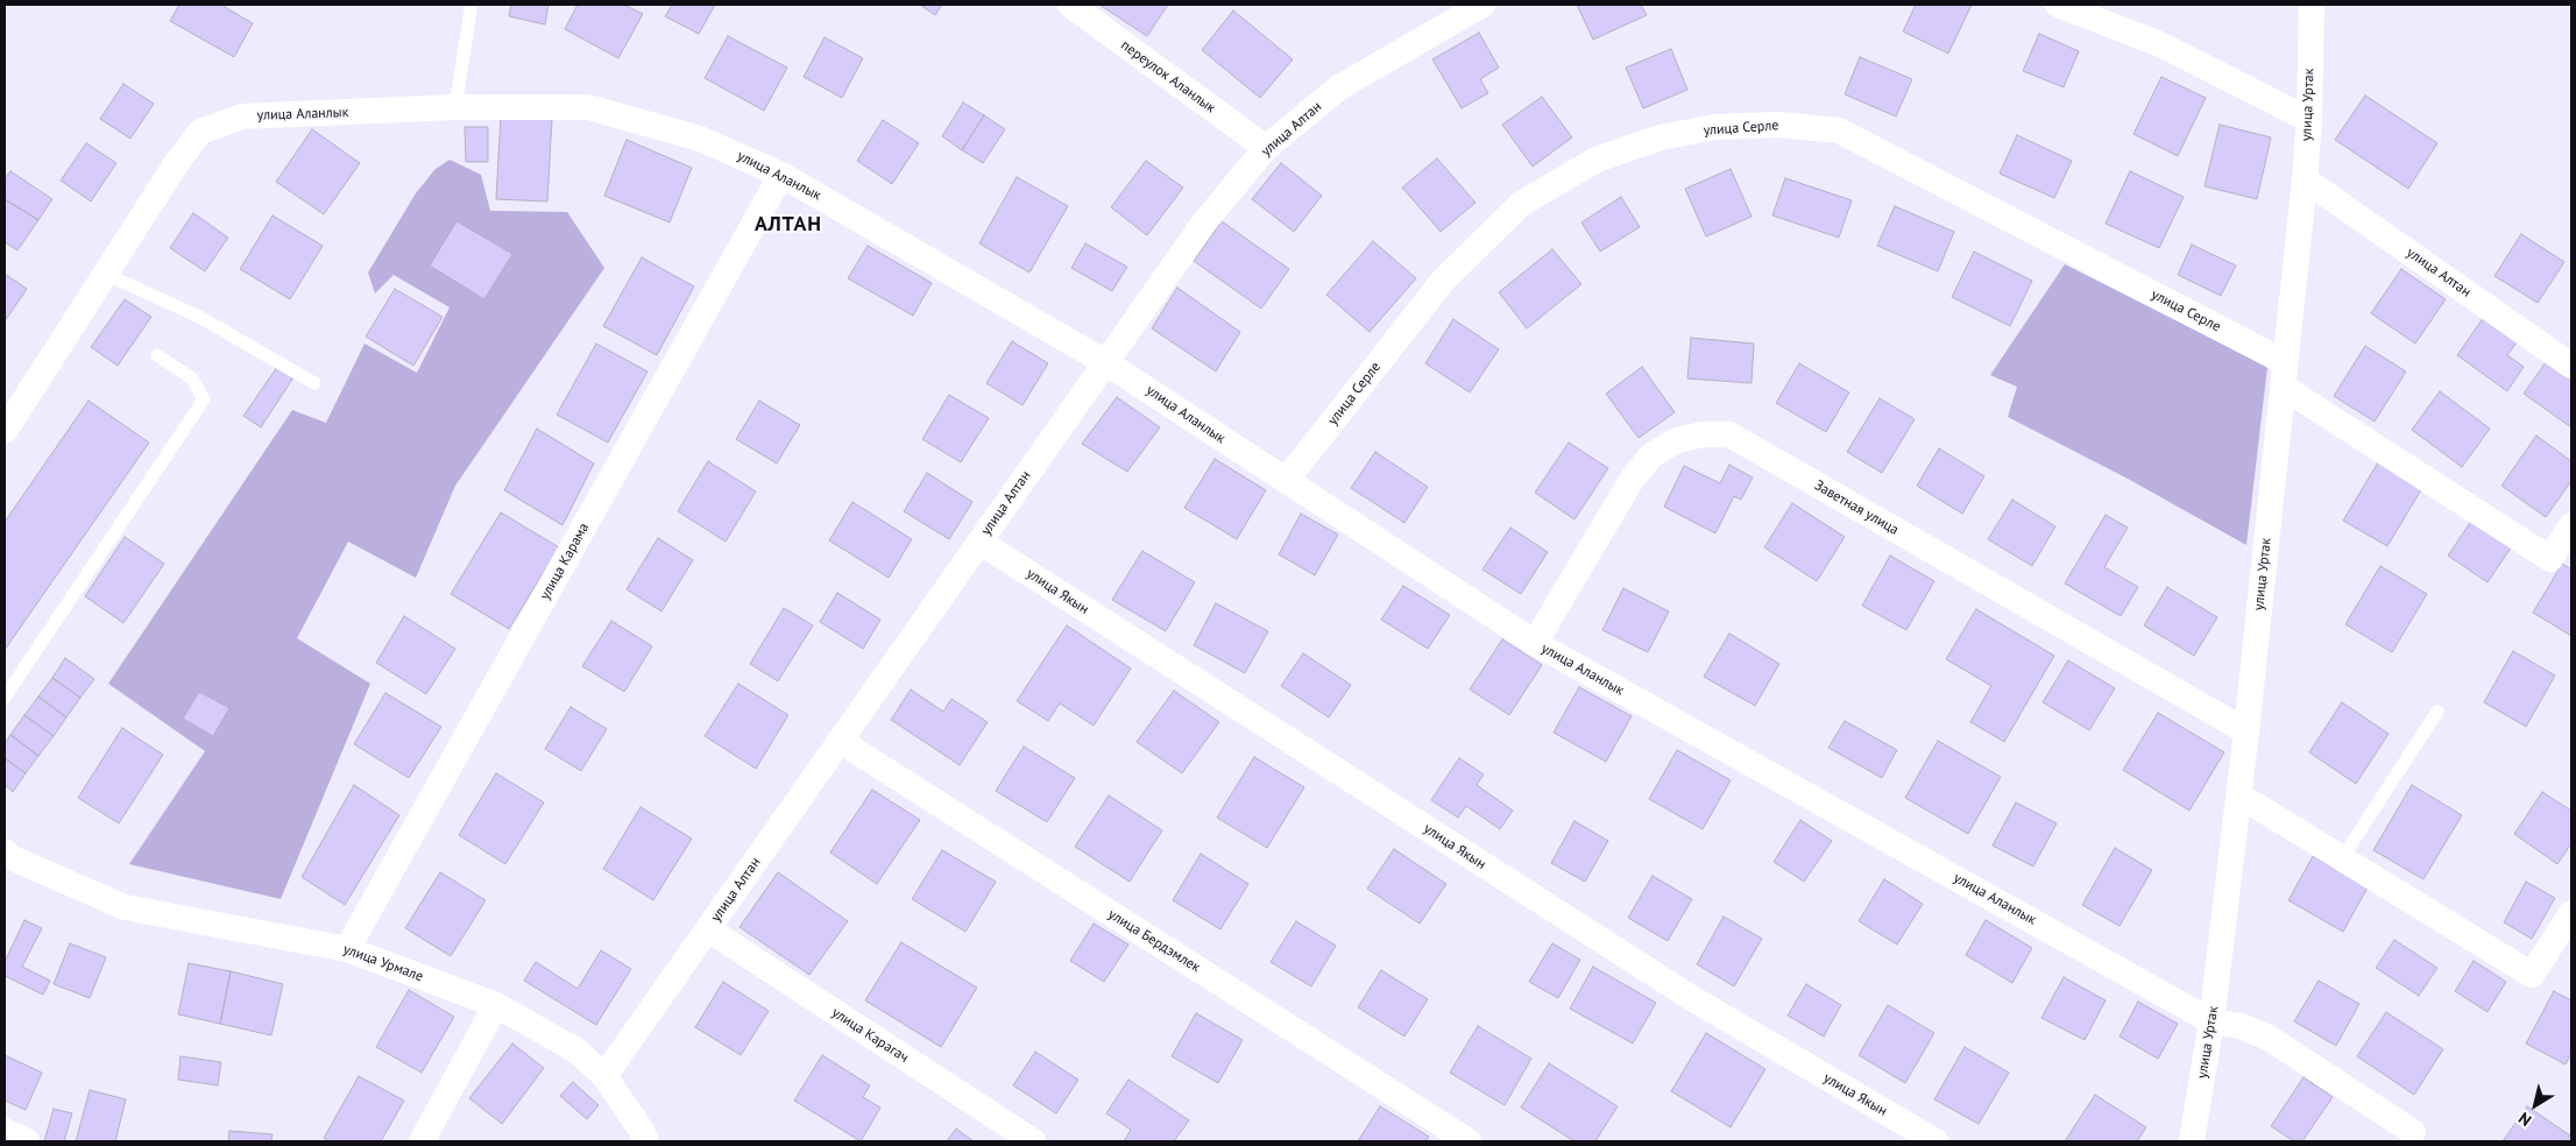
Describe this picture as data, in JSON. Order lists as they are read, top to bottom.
{
  "streets": {
    "street": [
      "переулок Аланлык",
      "улица Уртак",
      "улица Аланлык",
      "улица Серле",
      "улица Алтан",
      "Заветная улица",
      "улица Карама",
      "улица Якын",
      "улица Бердэмлек",
      "улица Урмале",
      "улица Карагач"
    ]
  },
  "crossings": [
    ["переулок Аланлык", "улица Алтан"],
    ["улица Уртак", "улица Аланлык"],
    ["улица Уртак", "улица Серле"],
    ["улица Уртак", "улица Алтан"],
    ["улица Уртак", "Заветная улица"],
    ["улица Аланлык", "улица Серле"],
    ["улица Аланлык", "улица Алтан"],
    ["улица Аланлык", "Заветная улица"],
    ["улица Аланлык", "улица Карама"],
    ["улица Алтан", "улица Якын"],
    ["улица Алтан", "улица Бердэмлек"],
    ["улица Алтан", "улица Урмале"],
    ["улица Алтан", "улица Карагач"],
    ["улица Карама", "улица Урмале"]
  ],
  "districts": ["АЛТАН"],
  "north": "bottom left"
}
